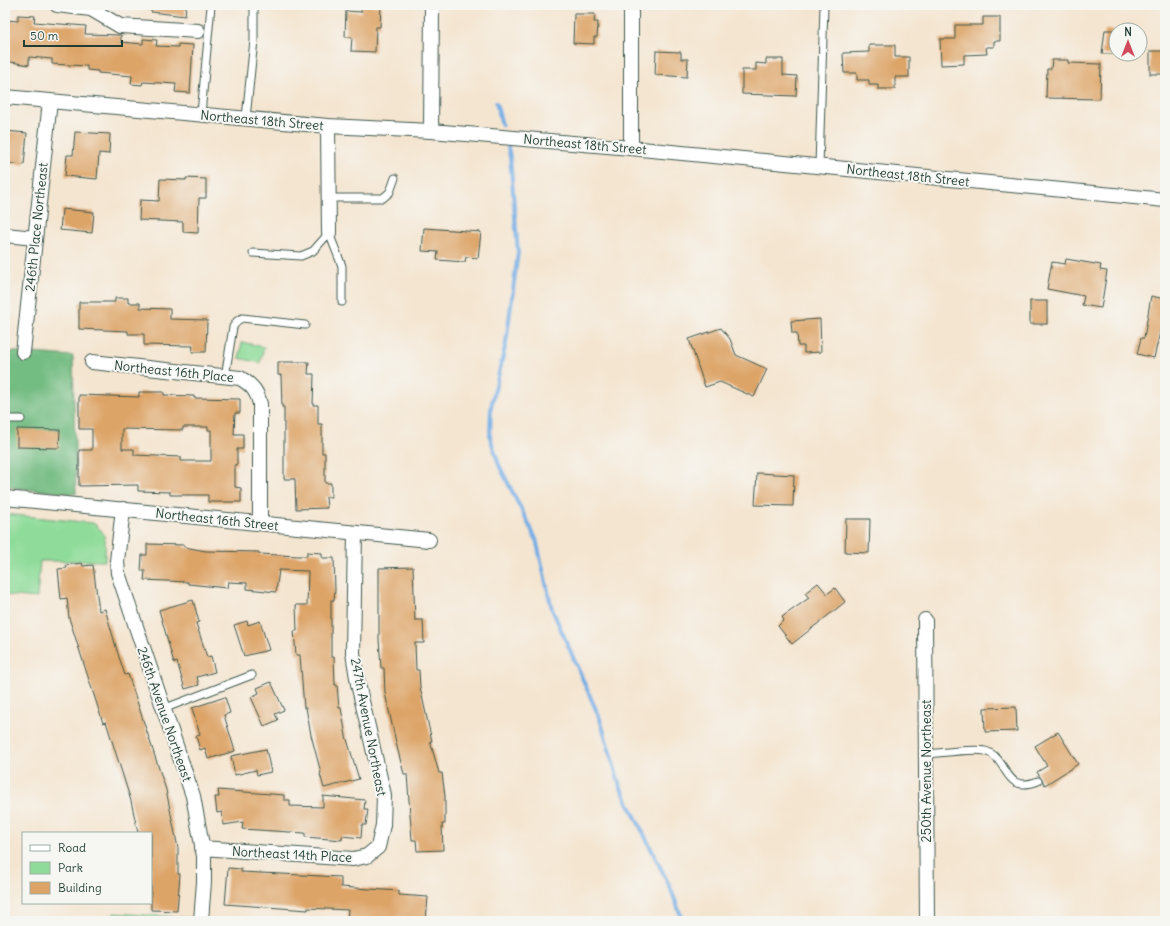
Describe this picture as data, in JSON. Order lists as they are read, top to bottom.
{
  "streets": {
    "street": [
      "Northeast 18th Street",
      "246th Place Northeast",
      "Northeast 16th Place",
      "Northeast 16th Street",
      "246th Avenue Northeast",
      "247th Avenue Northeast",
      "250th Avenue Northeast",
      "Northeast 14th Place"
    ]
  },
  "crossings": [
    ["Northeast 18th Street", "246th Place Northeast"],
    ["Northeast 16th Place", "Northeast 16th Street"],
    ["Northeast 16th Street", "246th Avenue Northeast"],
    ["Northeast 16th Street", "247th Avenue Northeast"],
    ["246th Avenue Northeast", "Northeast 14th Place"],
    ["247th Avenue Northeast", "Northeast 14th Place"]
  ],
  "legend": ["Road", "Park", "Building"],
  "scale_bar": "50 m",
  "north": "top"
}
